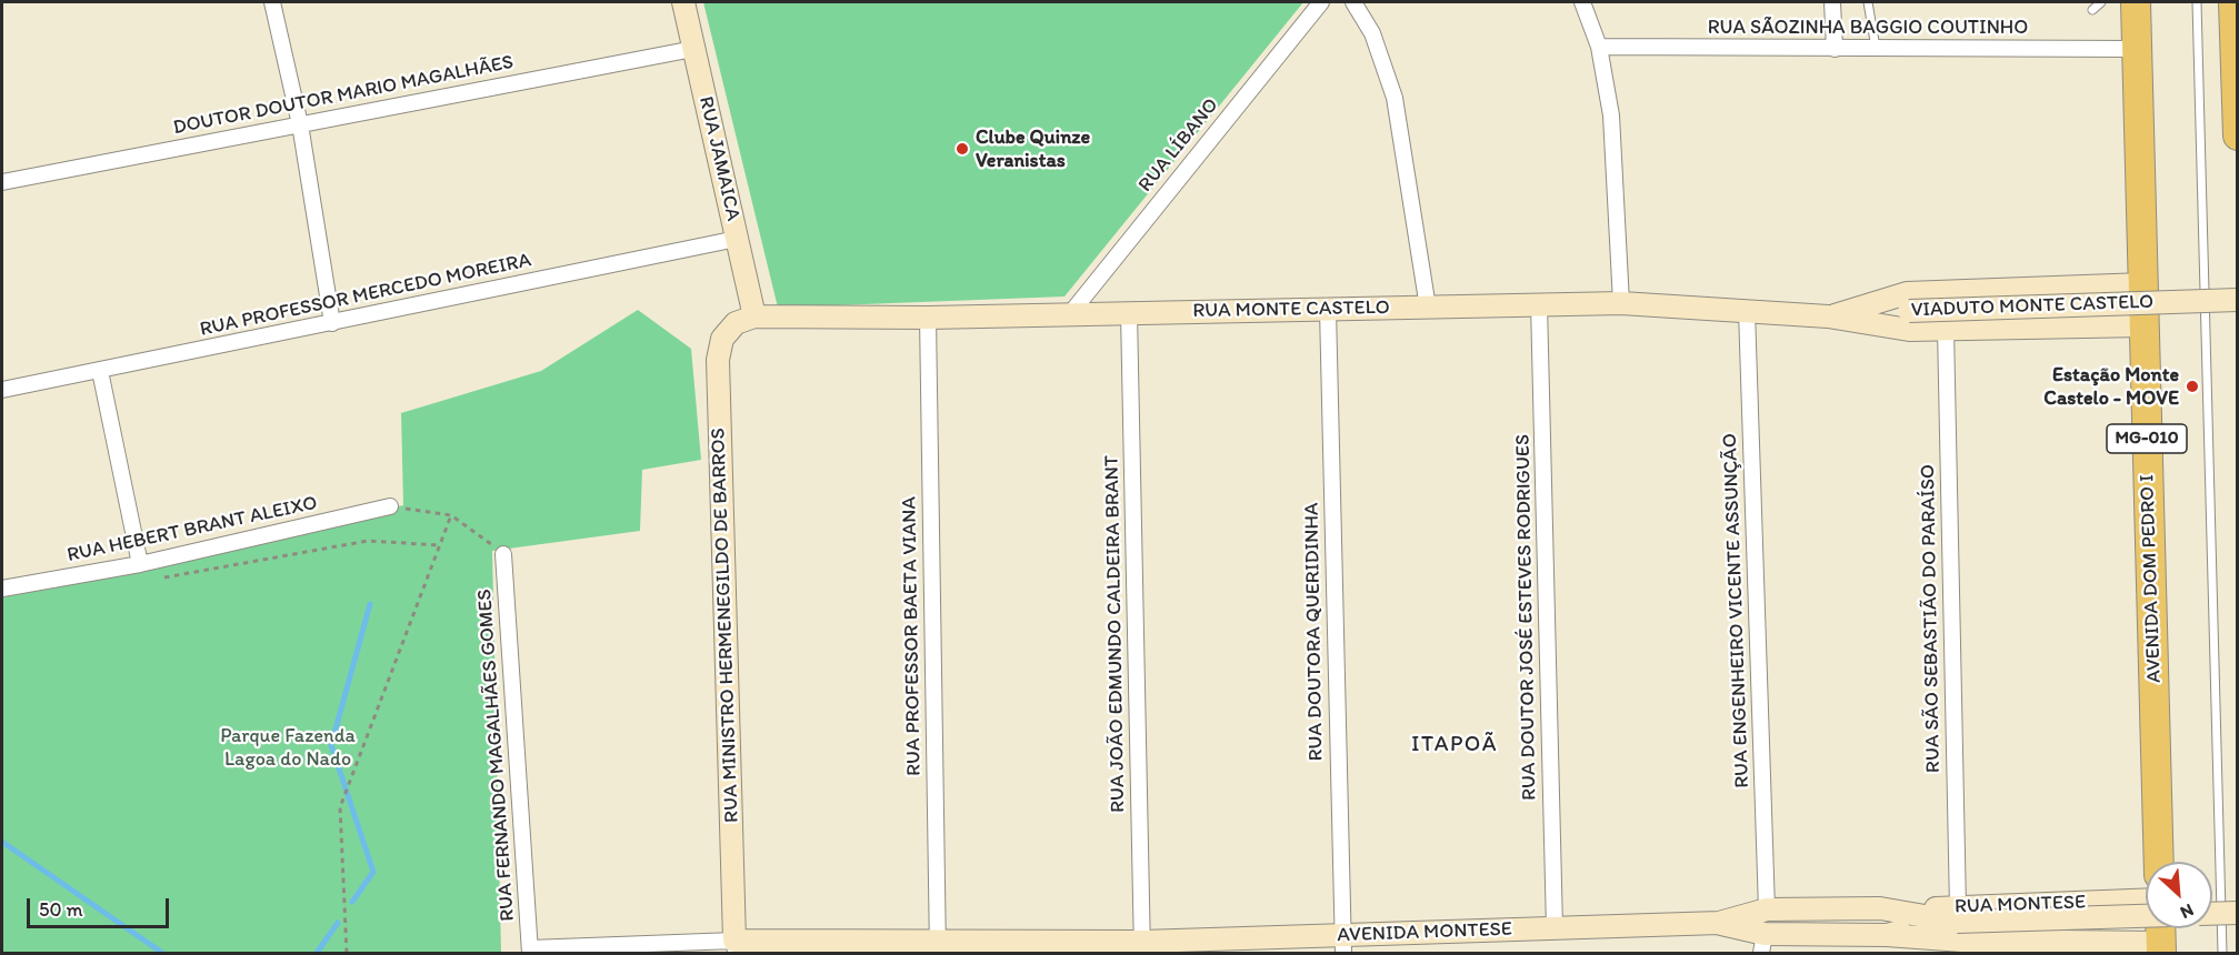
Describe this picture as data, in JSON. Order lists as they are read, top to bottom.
{
  "streets": {
    "highway": ["MG-010", "AVENIDA DOM PEDRO I"],
    "street": [
      "RUA SÃOZINHA BAGGIO COUTINHO",
      "DOUTOR DOUTOR MARIO MAGALHÃES",
      "RUA LÍBANO",
      "RUA JAMAICA",
      "RUA PROFESSOR MERCEDO MOREIRA",
      "VIADUTO MONTE CASTELO",
      "RUA MONTE CASTELO",
      "RUA HEBERT BRANT ALEIXO",
      "RUA ENGENHEIRO VICENTE ASSUNÇÃO",
      "RUA DOUTOR JOSÉ ESTEVES RODRIGUES",
      "RUA SÃO SEBASTIÃO DO PARAÍSO",
      "RUA MINISTRO HERMENEGILDO DE BARROS",
      "RUA DOUTORA QUERIDINHA",
      "RUA JOÃO EDMUNDO CALDEIRA BRANT",
      "RUA PROFESSOR BAETA VIANA",
      "RUA FERNANDO MAGALHÃES GOMES",
      "RUA MONTESE",
      "AVENIDA MONTESE"
    ]
  },
  "crossings": [
    ["RUA SÃOZINHA BAGGIO COUTINHO", "AVENIDA DOM PEDRO I"],
    ["DOUTOR DOUTOR MARIO MAGALHÃES", "RUA JAMAICA"],
    ["RUA LÍBANO", "RUA MONTE CASTELO"],
    ["RUA JAMAICA", "RUA PROFESSOR MERCEDO MOREIRA"],
    ["RUA JAMAICA", "RUA MONTE CASTELO"],
    ["RUA JAMAICA", "RUA MINISTRO HERMENEGILDO DE BARROS"],
    ["VIADUTO MONTE CASTELO", "RUA MONTE CASTELO"],
    ["RUA MONTE CASTELO", "AVENIDA DOM PEDRO I"],
    ["RUA MONTE CASTELO", "RUA ENGENHEIRO VICENTE ASSUNÇÃO"],
    ["RUA MONTE CASTELO", "RUA DOUTOR JOSÉ ESTEVES RODRIGUES"],
    ["RUA MONTE CASTELO", "RUA SÃO SEBASTIÃO DO PARAÍSO"],
    ["RUA MONTE CASTELO", "RUA MINISTRO HERMENEGILDO DE BARROS"],
    ["RUA MONTE CASTELO", "RUA DOUTORA QUERIDINHA"],
    ["RUA MONTE CASTELO", "RUA JOÃO EDMUNDO CALDEIRA BRANT"],
    ["RUA MONTE CASTELO", "RUA PROFESSOR BAETA VIANA"],
    ["RUA ENGENHEIRO VICENTE ASSUNÇÃO", "AVENIDA MONTESE"],
    ["RUA DOUTOR JOSÉ ESTEVES RODRIGUES", "AVENIDA MONTESE"],
    ["RUA SÃO SEBASTIÃO DO PARAÍSO", "RUA MONTESE"],
    ["RUA MINISTRO HERMENEGILDO DE BARROS", "AVENIDA MONTESE"],
    ["RUA DOUTORA QUERIDINHA", "AVENIDA MONTESE"],
    ["RUA JOÃO EDMUNDO CALDEIRA BRANT", "AVENIDA MONTESE"],
    ["RUA PROFESSOR BAETA VIANA", "AVENIDA MONTESE"],
    ["RUA FERNANDO MAGALHÃES GOMES", "AVENIDA MONTESE"],
    ["RUA MONTESE", "AVENIDA MONTESE"]
  ],
  "districts": ["ITAPOÃ"],
  "parks": ["Parque Fazenda Lagoa do Nado"],
  "places": ["Clube Quinze Veranistas", "Estação Monte Castelo - MOVE"],
  "scale_bar": "50 m",
  "north": "bottom right"
}
